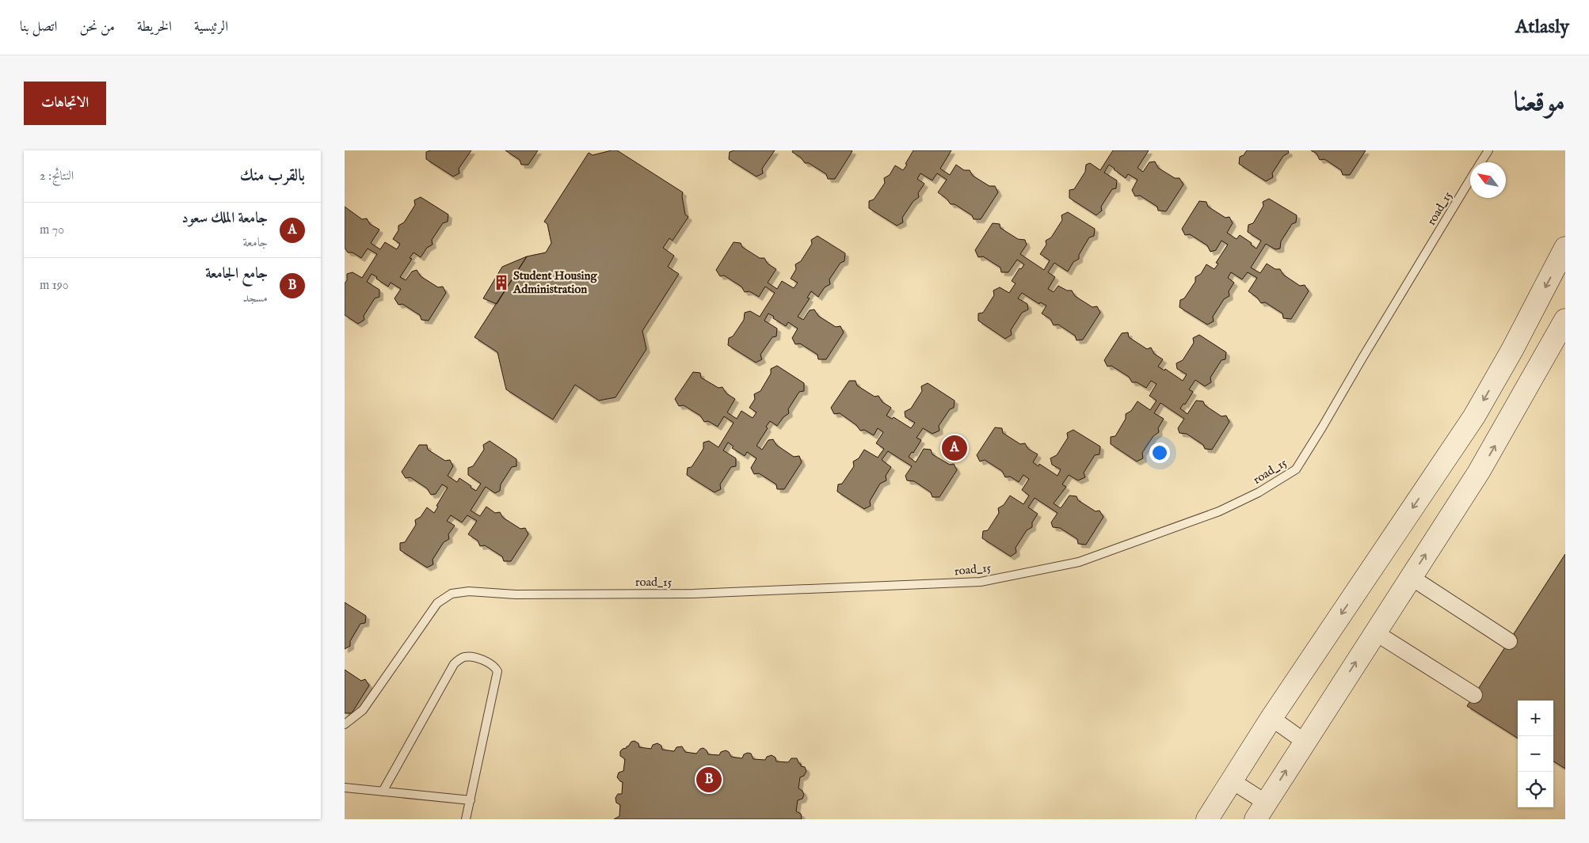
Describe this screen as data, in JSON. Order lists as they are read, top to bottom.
{
  "streets": {
    "lane": ["road_15"]
  },
  "places": {
    "building": ["Student Housing Administration"]
  },
  "north": "top left",
  "page": {
    "header": "Atlasly",
    "nav": [
      "الرئيسية",
      "الخريطة",
      "من نحن",
      "اتصل بنا"
    ],
    "title": "موقعنا",
    "buttons": "الاتجاهات",
    "heading": ["بالقرب منك", "النتائج: 2"],
    "list": [
      {
        "mark": "A",
        "name": "جامعة الملك سعود",
        "note": "جامعة",
        "value": "70 m"
      },
      {
        "mark": "B",
        "name": "جامع الجامعة",
        "note": "مسجد",
        "value": "190 m"
      }
    ],
    "pins": ["A", "B"],
    "map_buttons": ["+", "−"]
  }
}
